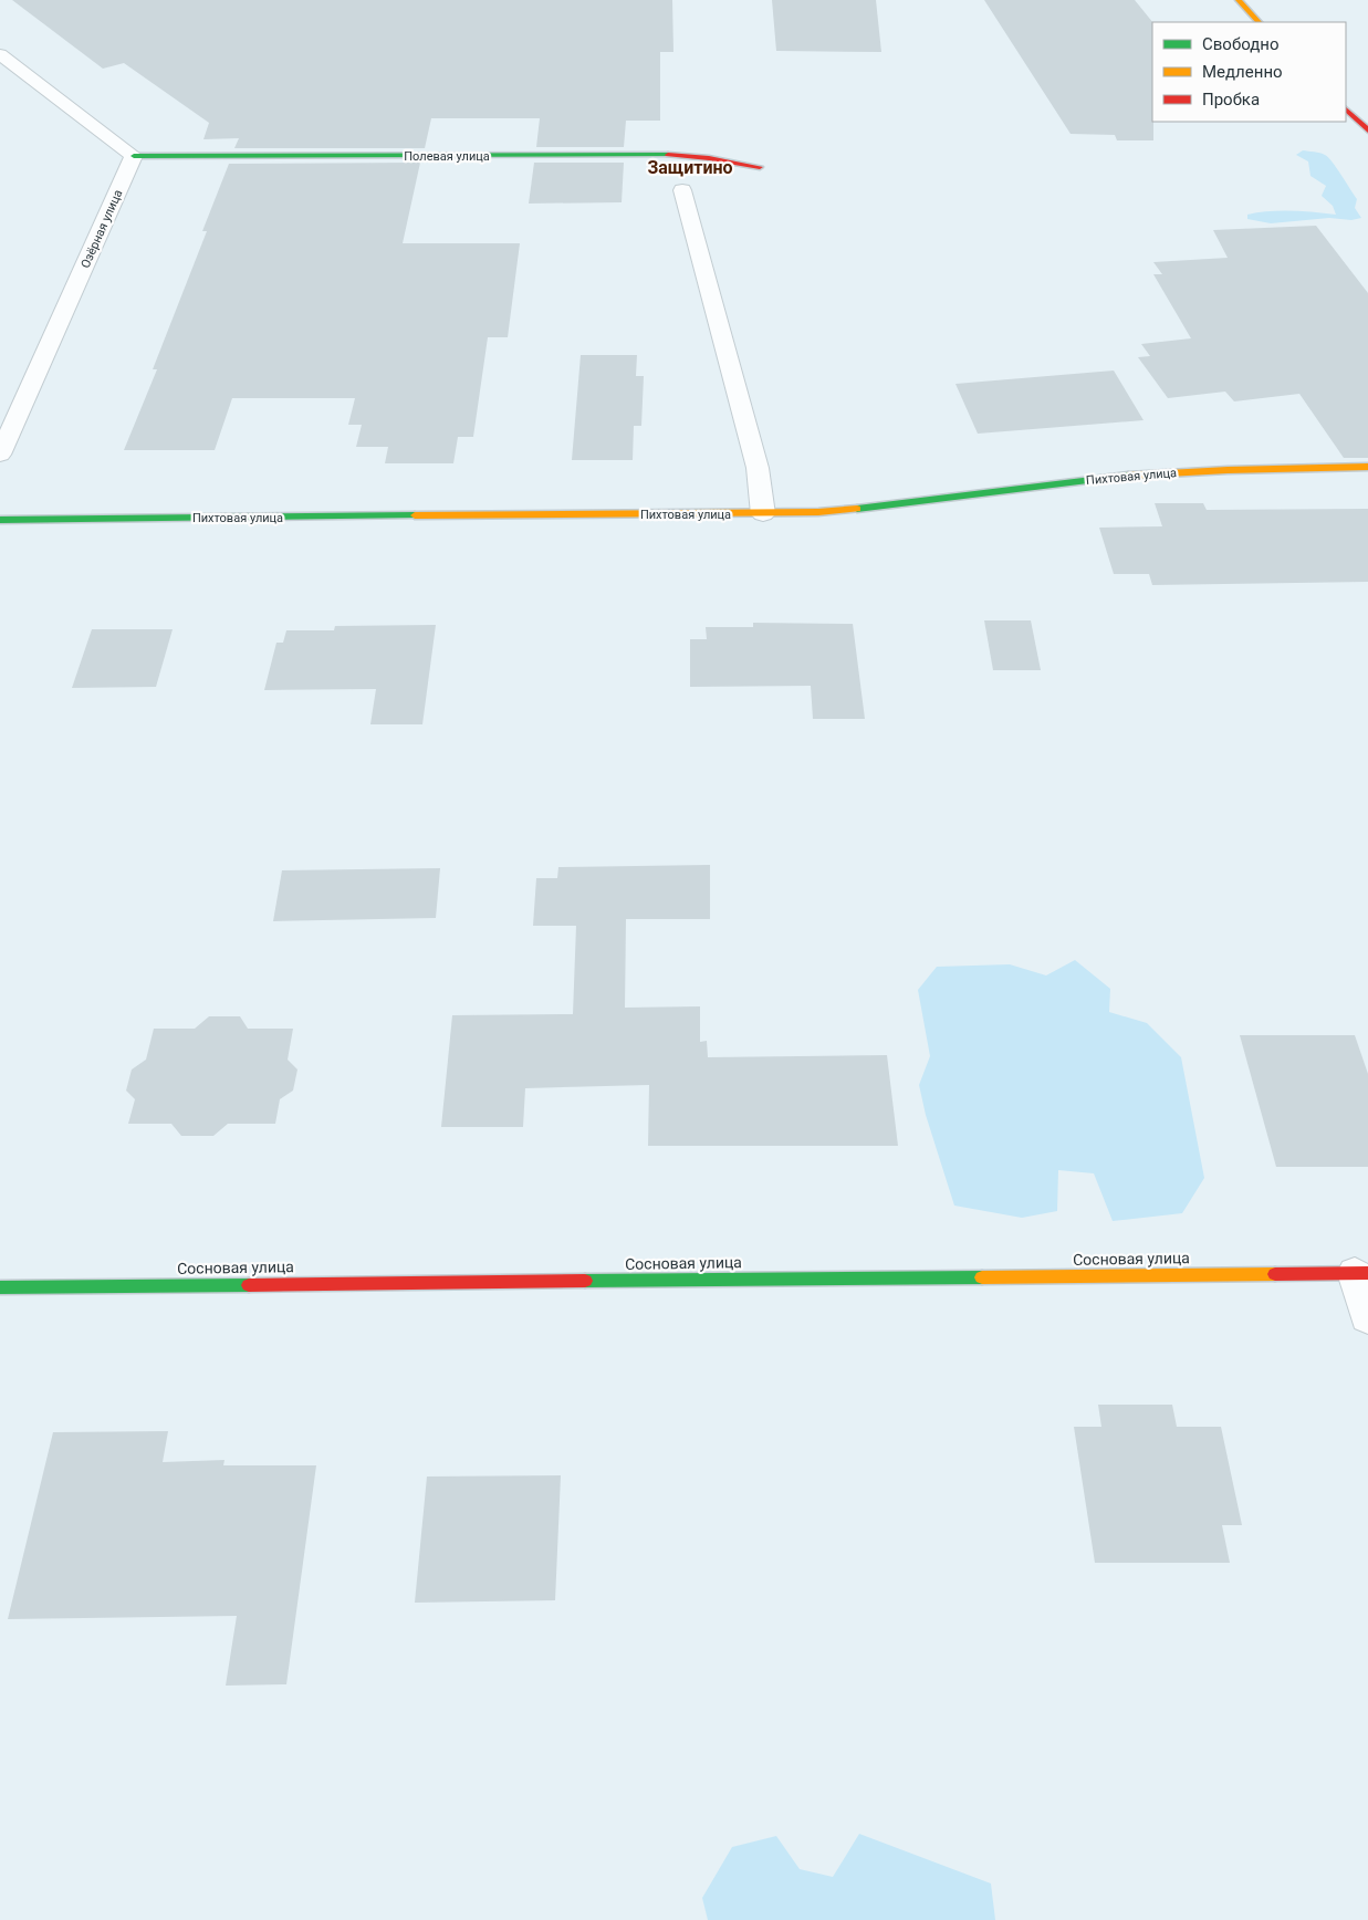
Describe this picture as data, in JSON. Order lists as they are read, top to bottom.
{
  "streets": {
    "street": [
      "Полевая улица",
      "Озёрная улица",
      "Пихтовая улица",
      "Сосновая улица"
    ]
  },
  "crossings": [
    ["Полевая улица", "Озёрная улица"]
  ],
  "districts": ["Защитино"],
  "legend": ["Свободно", "Медленно", "Пробка"]
}
